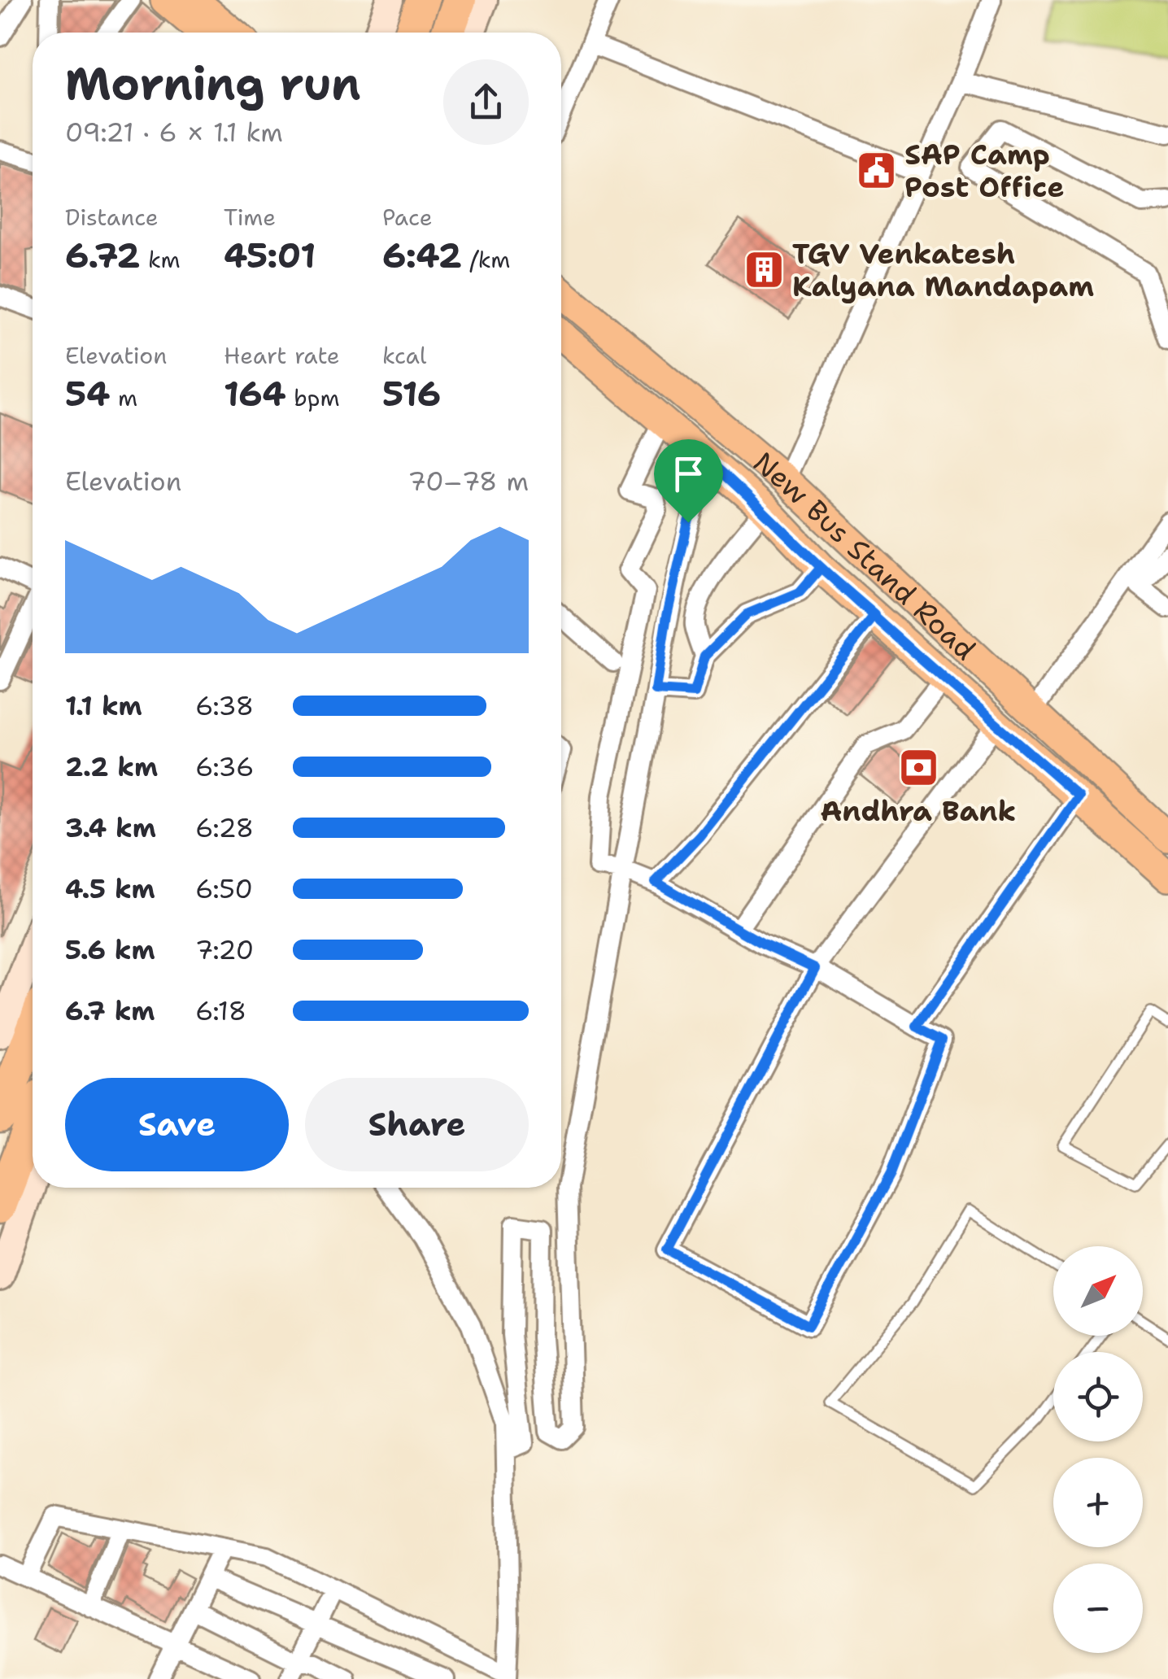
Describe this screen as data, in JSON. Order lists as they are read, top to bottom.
{
  "streets": {
    "main road": ["New Bus Stand Road"]
  },
  "places": {
    "public building": ["SAP Camp Post Office"],
    "building": ["TGV Venkatesh Kalyana Mandapam"],
    "bank": ["Andhra Bank"]
  },
  "north": "top right",
  "page": {
    "heading": ["Morning run", "09:21 · 6 × 1.1 km"],
    "stats": [
      ["Distance", "6.72 km"],
      ["Time", "45:01"],
      ["Pace", "6:42 /km"],
      ["Elevation", "54 m"],
      ["Heart rate", "164 bpm"],
      ["kcal", "516"]
    ],
    "chart": ["Elevation", "70–78 m"],
    "list": [
      {
        "name": "1.1 km",
        "note": "6:38"
      },
      {
        "name": "2.2 km",
        "note": "6:36"
      },
      {
        "name": "3.4 km",
        "note": "6:28"
      },
      {
        "name": "4.5 km",
        "note": "6:50"
      },
      {
        "name": "5.6 km",
        "note": "7:20"
      },
      {
        "name": "6.7 km",
        "note": "6:18"
      }
    ],
    "buttons": ["Save", "Share"],
    "map_buttons": ["+", "−"]
  }
}
